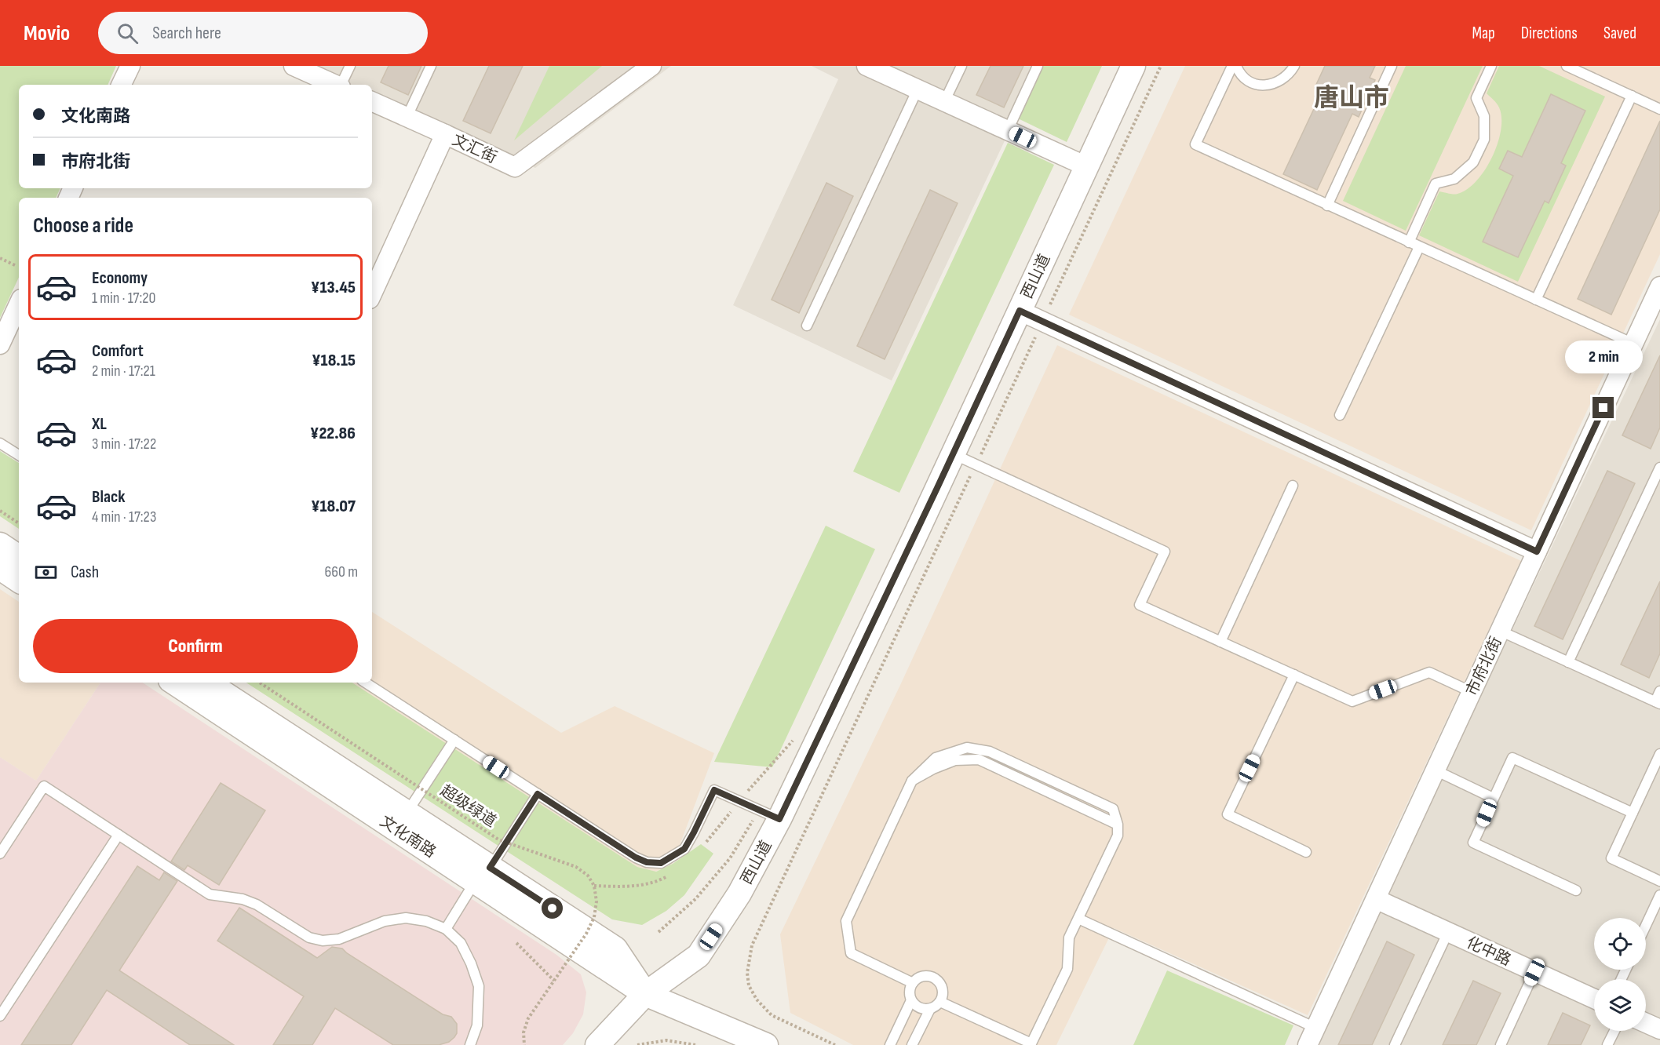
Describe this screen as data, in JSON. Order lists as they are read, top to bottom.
{
  "streets": {
    "street": [
      "文汇街",
      "西山道",
      "市府北街",
      "文化南路",
      "化中路"
    ],
    "path": ["超级绿道"]
  },
  "crossings": [
    ["西山道", "文化南路"],
    ["市府北街", "化中路"]
  ],
  "districts": ["唐山市"],
  "page": {
    "header": "Movio",
    "search": "Search here",
    "nav": ["Map", "Directions", "Saved"],
    "banner": ["文化南路", "市府北街"],
    "heading": "Choose a ride",
    "list": [
      {
        "name": "Economy",
        "note": "1 min · 17:20",
        "value": "¥13.45"
      },
      {
        "name": "Comfort",
        "note": "2 min · 17:21",
        "value": "¥18.15"
      },
      {
        "name": "XL",
        "note": "3 min · 17:22",
        "value": "¥22.86"
      },
      {
        "name": "Black",
        "note": "4 min · 17:23",
        "value": "¥18.07"
      }
    ],
    "bubble": "2 min",
    "pay": ["Cash", "660 m"],
    "buttons": "Confirm"
  }
}
